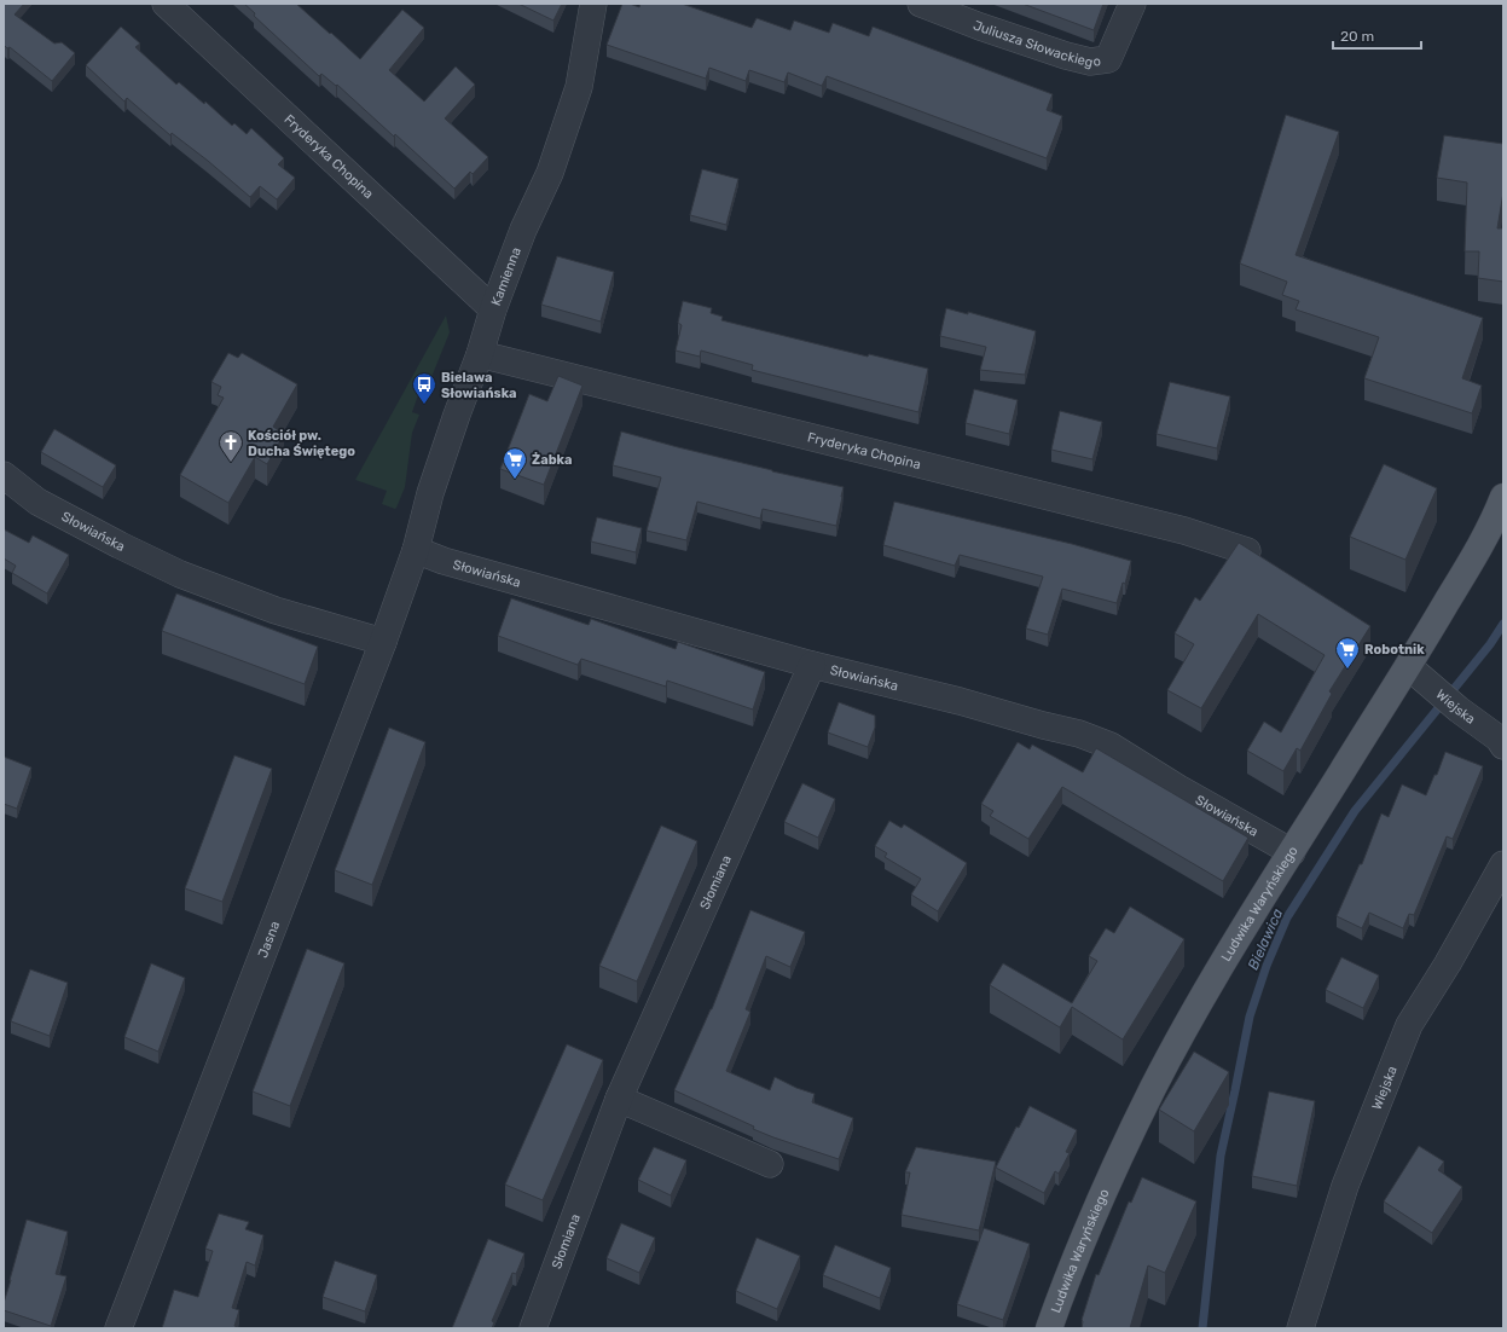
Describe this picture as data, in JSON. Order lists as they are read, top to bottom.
{
  "streets": {
    "main road": ["Ludwika Waryńskiego"],
    "street": [
      "Juliusza Słowackiego",
      "Fryderyka Chopina",
      "Kamienna",
      "Słowiańska",
      "Wiejska",
      "Słomiana",
      "Jasna"
    ]
  },
  "crossings": [
    ["Fryderyka Chopina", "Kamienna"],
    ["Kamienna", "Słowiańska"],
    ["Kamienna", "Jasna"],
    ["Słowiańska", "Słomiana"],
    ["Słowiańska", "Ludwika Waryńskiego"],
    ["Słowiańska", "Jasna"],
    ["Wiejska", "Ludwika Waryńskiego"]
  ],
  "water": ["Bielawica"],
  "places": {
    "bus stop": ["Bielawa Słowiańska"],
    "church": ["Kościół pw. Ducha Świętego"],
    "supermarket": ["Żabka", "Robotnik"]
  },
  "scale_bar": "20 m"
}
